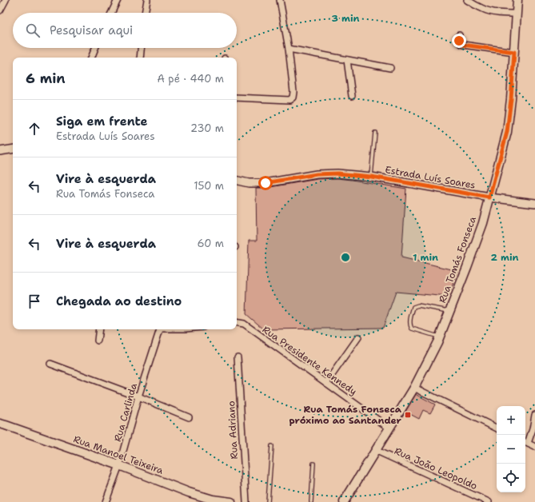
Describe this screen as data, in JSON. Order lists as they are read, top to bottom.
{
  "streets": {
    "main road": ["Rua Tomás Fonseca", "Rua Manoel Teixeira"],
    "street": [
      "Estrada Luís Soares",
      "Rua Presidente Kennedy",
      "Rua Carlinda",
      "Rua Adriano",
      "Rua João Leopoldo"
    ]
  },
  "crossings": [
    ["Estrada Luís Soares", "Rua Tomás Fonseca"],
    ["Rua Tomás Fonseca", "Rua Presidente Kennedy"],
    ["Rua Tomás Fonseca", "Rua João Leopoldo"],
    ["Rua Carlinda", "Rua Manoel Teixeira"]
  ],
  "places": {
    "transit": ["Rua Tomás Fonseca próximo ao Santander"]
  },
  "page": {
    "search": "Pesquisar aqui",
    "heading": ["6 min", "A pé · 440 m"],
    "list": [
      ["Siga em frente", "Estrada Luís Soares", "230 m"],
      ["Vire à esquerda", "Rua Tomás Fonseca", "150 m"],
      ["Vire à esquerda", "60 m"],
      "Chegada ao destino"
    ],
    "map_buttons": ["+", "−"]
  },
  "rings": ["3 min", "1 min", "2 min"]
}
